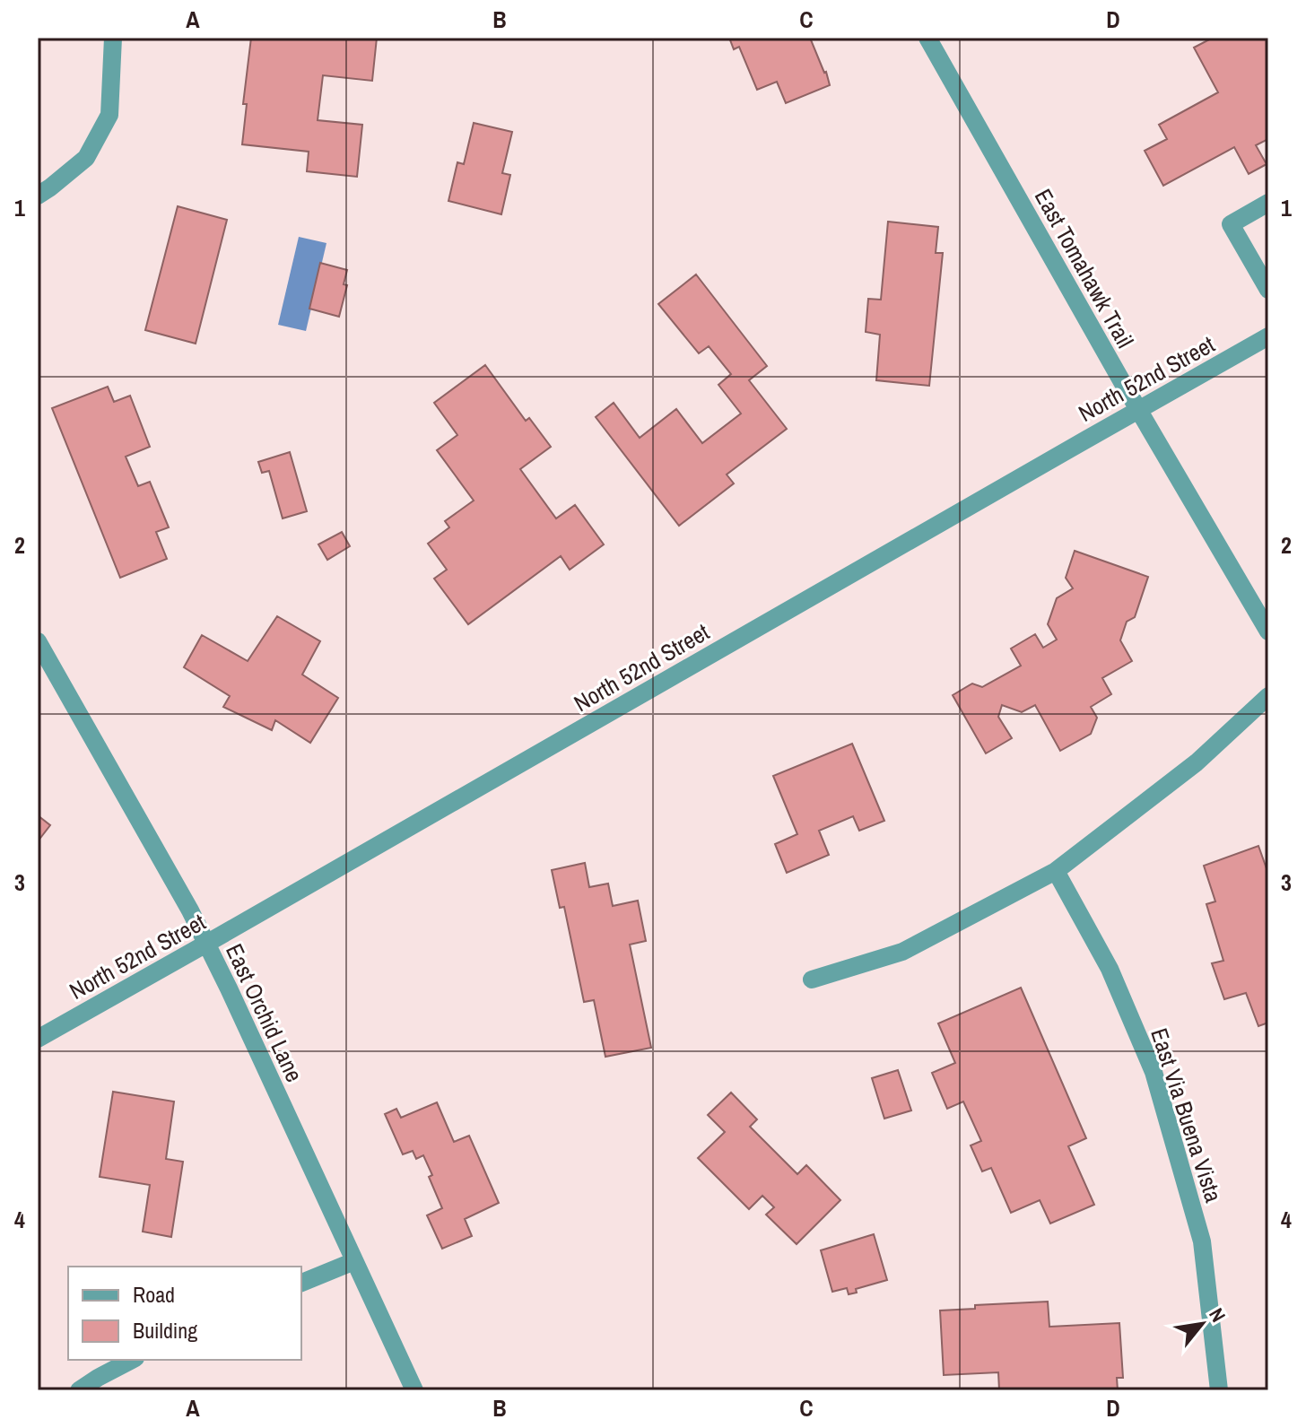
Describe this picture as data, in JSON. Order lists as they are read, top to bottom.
{
  "streets": {
    "street": [
      "East Tomahawk Trail",
      "North 52nd Street",
      "East Orchid Lane",
      "East Via Buena Vista"
    ]
  },
  "crossings": [
    ["East Tomahawk Trail", "North 52nd Street"],
    ["North 52nd Street", "East Orchid Lane"]
  ],
  "legend": ["Road", "Building"],
  "north": "top right",
  "grid": {
    "columns": [
      "A",
      "B",
      "C",
      "D"
    ],
    "rows": [
      "1",
      "2",
      "3",
      "4"
    ]
  }
}
